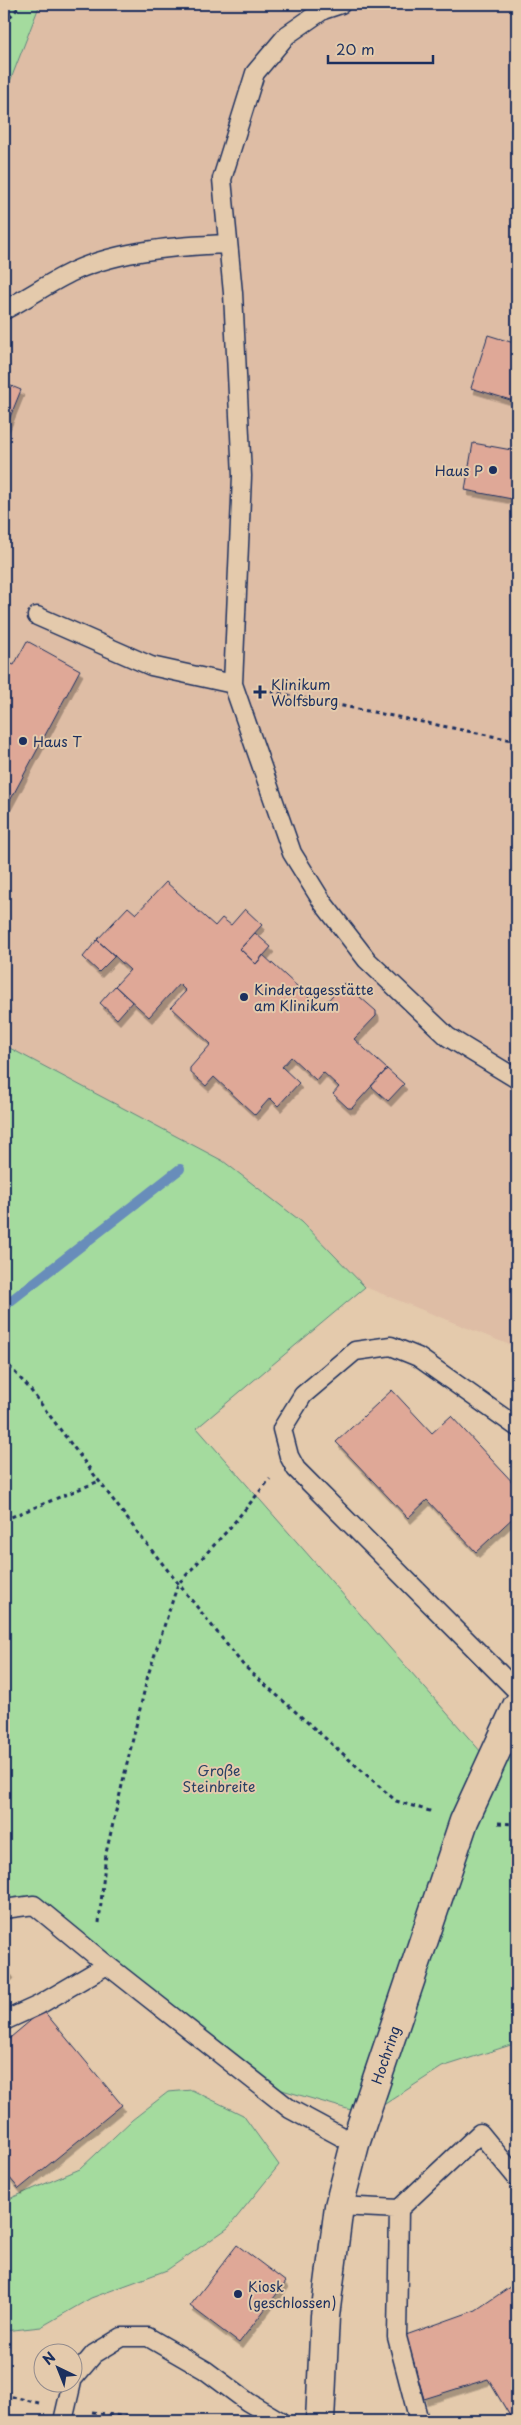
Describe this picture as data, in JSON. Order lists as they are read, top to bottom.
{
  "streets": {
    "street": ["Hochring"]
  },
  "parks": ["Große Steinbreite"],
  "places": {
    "other": [
      "Haus P",
      "Haus T",
      "Kindertagesstätte am Klinikum",
      "Kiosk (geschlossen)"
    ],
    "health": ["Klinikum Wolfsburg"]
  },
  "scale_bar": "20 m",
  "north": "top left"
}
